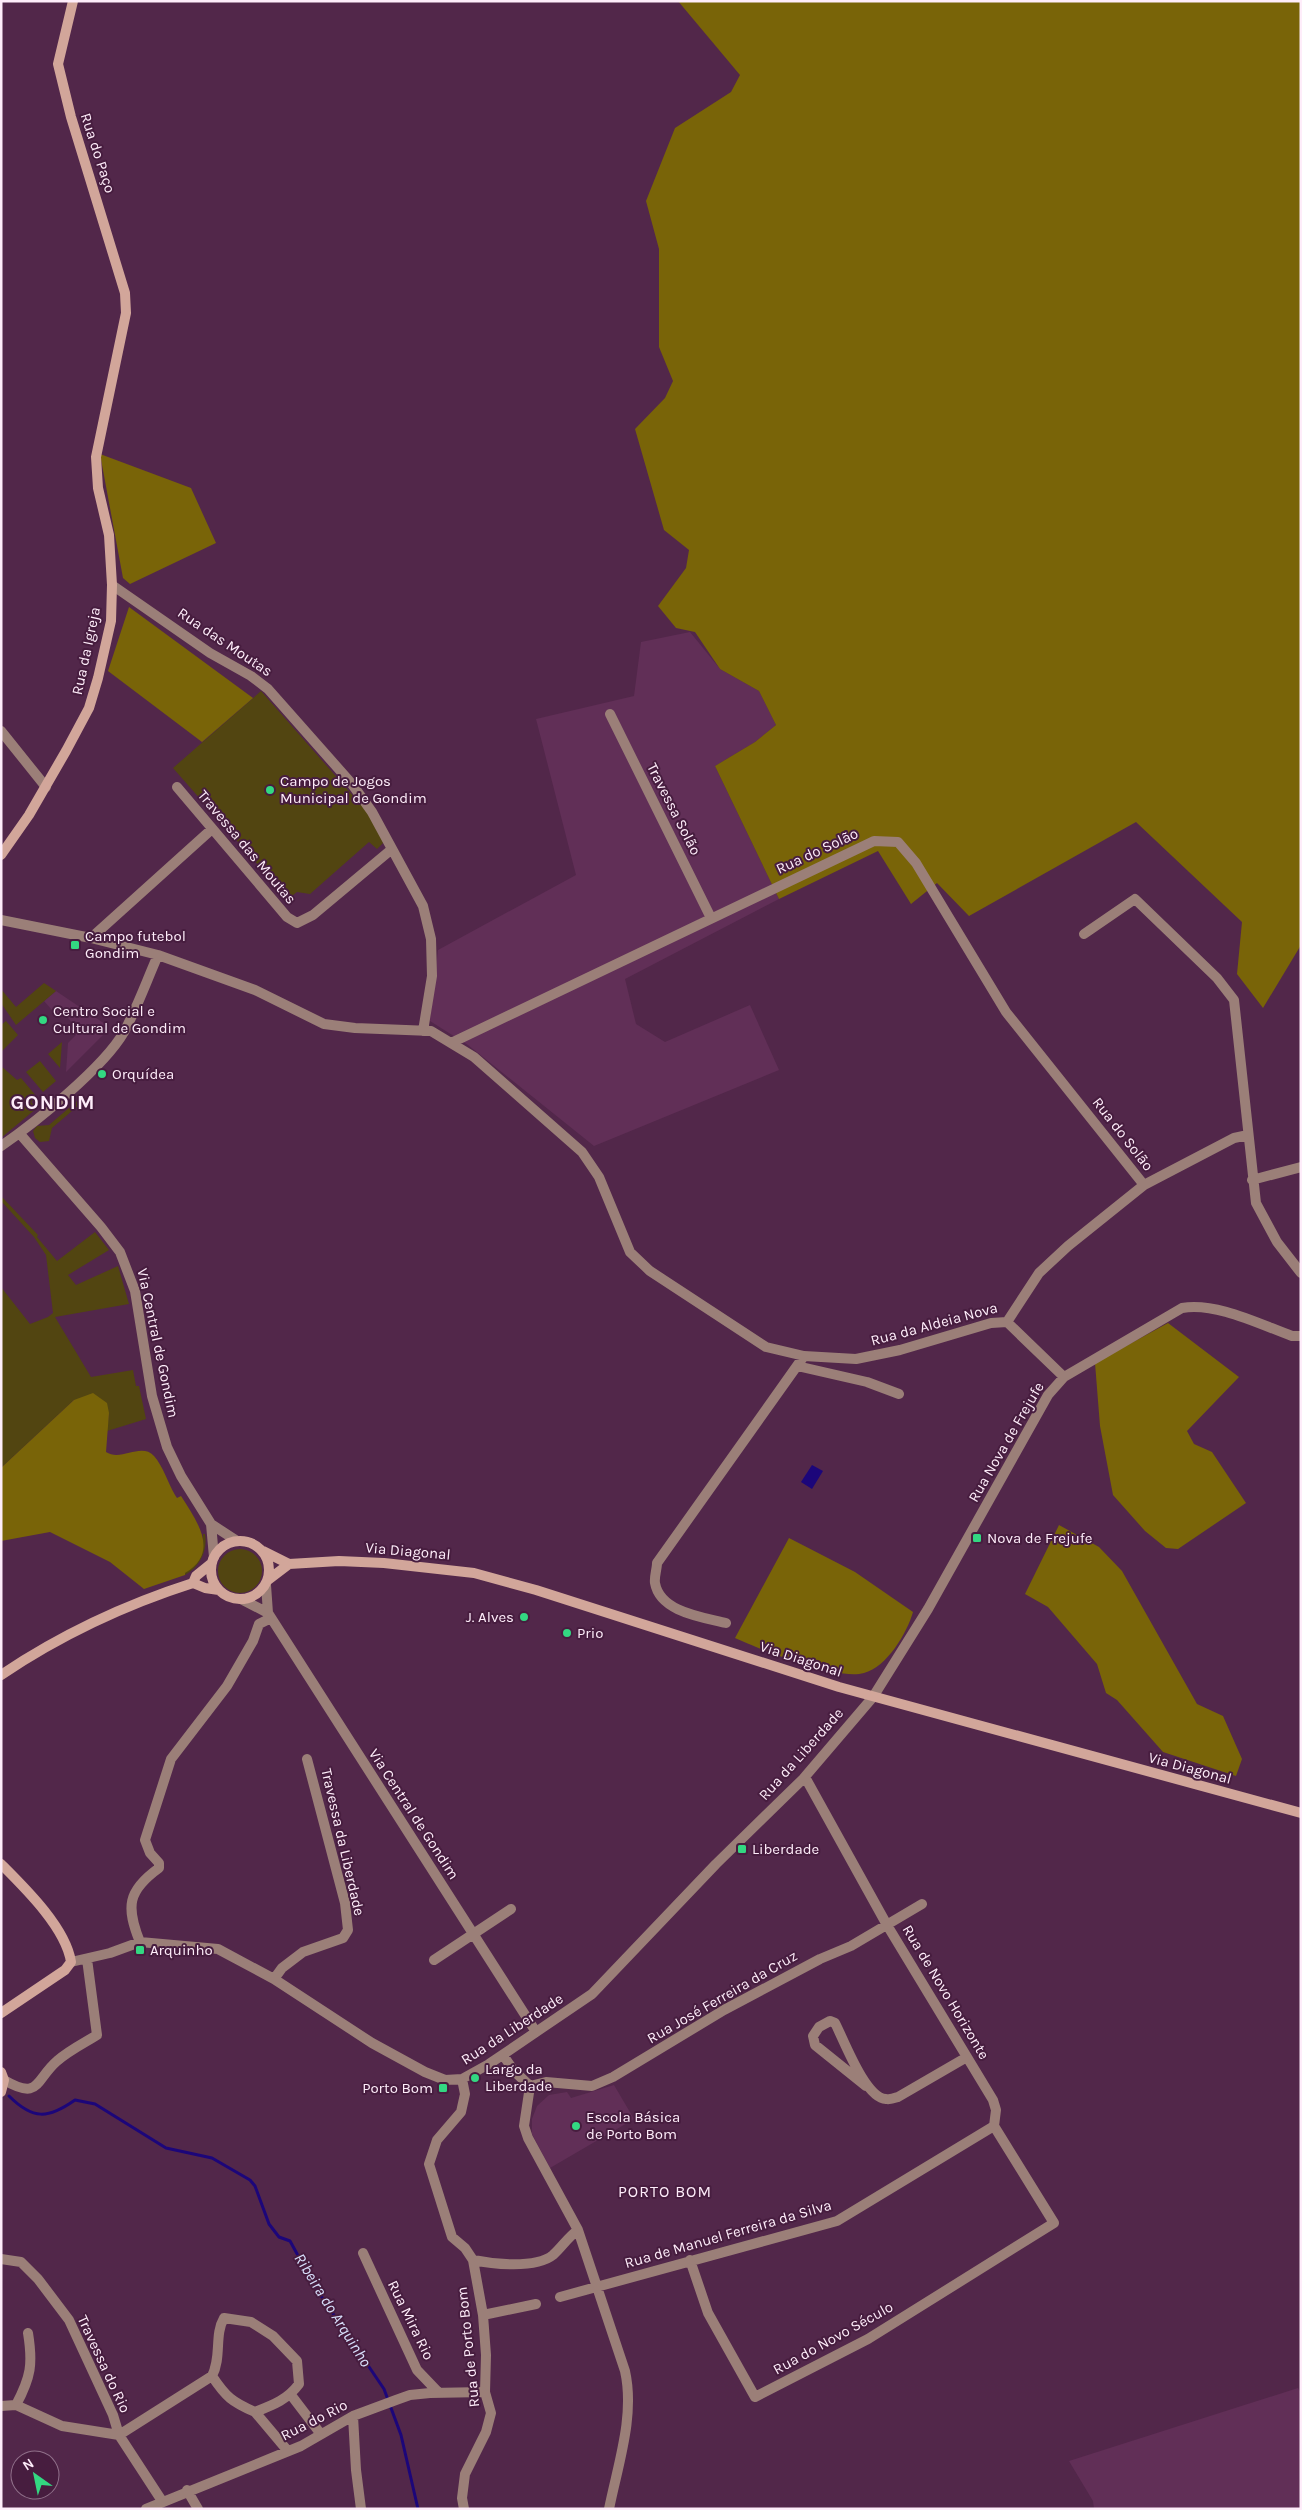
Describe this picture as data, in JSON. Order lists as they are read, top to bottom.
{
  "streets": {
    "main road": ["Rua do Paço", "Rua da Igreja", "Via Diagonal"],
    "street": [
      "Rua das Moutas",
      "Travessa Solão",
      "Travessa das Moutas",
      "Rua do Solão",
      "Rua da Aldeia Nova",
      "Via Central de Gondim",
      "Rua Nova de Frejufe",
      "Rua da Liberdade",
      "Travessa da Liberdade",
      "Rua de Novo Horizonte",
      "Rua José Ferreira da Cruz",
      "Rua de Manuel Ferreira da Silva",
      "Rua Mira Rio",
      "Rua do Novo Século",
      "Rua de Porto Bom",
      "Travessa do Rio",
      "Rua do Rio"
    ]
  },
  "crossings": [
    ["Rua do Paço", "Rua da Igreja"],
    ["Rua das Moutas", "Rua da Igreja"],
    ["Rua das Moutas", "Travessa das Moutas"],
    ["Rua das Moutas", "Rua da Aldeia Nova"],
    ["Travessa Solão", "Rua do Solão"],
    ["Rua do Solão", "Rua da Aldeia Nova"],
    ["Via Central de Gondim", "Via Diagonal"],
    ["Via Central de Gondim", "Rua da Liberdade"],
    ["Rua Nova de Frejufe", "Via Diagonal"],
    ["Rua Nova de Frejufe", "Rua da Liberdade"],
    ["Via Diagonal", "Rua da Liberdade"],
    ["Rua da Liberdade", "Travessa da Liberdade"],
    ["Rua da Liberdade", "Rua de Novo Horizonte"],
    ["Rua da Liberdade", "Rua de Porto Bom"],
    ["Rua de Novo Horizonte", "Rua José Ferreira da Cruz"],
    ["Rua de Novo Horizonte", "Rua de Manuel Ferreira da Silva"],
    ["Rua de Novo Horizonte", "Rua do Novo Século"],
    ["Rua de Manuel Ferreira da Silva", "Rua do Novo Século"],
    ["Rua Mira Rio", "Rua do Rio"],
    ["Rua de Porto Bom", "Rua do Rio"],
    ["Travessa do Rio", "Rua do Rio"]
  ],
  "districts": ["GONDIM", "PORTO BOM"],
  "water": ["Ribeira do Arquinho"],
  "places": {
    "other": [
      "Campo de Jogos Municipal de Gondim",
      "Centro Social e Cultural de Gondim",
      "Orquídea",
      "J. Alves",
      "Prio",
      "Largo da Liberdade",
      "Escola Básica de Porto Bom"
    ],
    "transit": [
      "Campo futebol Gondim",
      "Nova de Frejufe",
      "Liberdade",
      "Arquinho",
      "Porto Bom"
    ]
  },
  "north": "top left"
}
